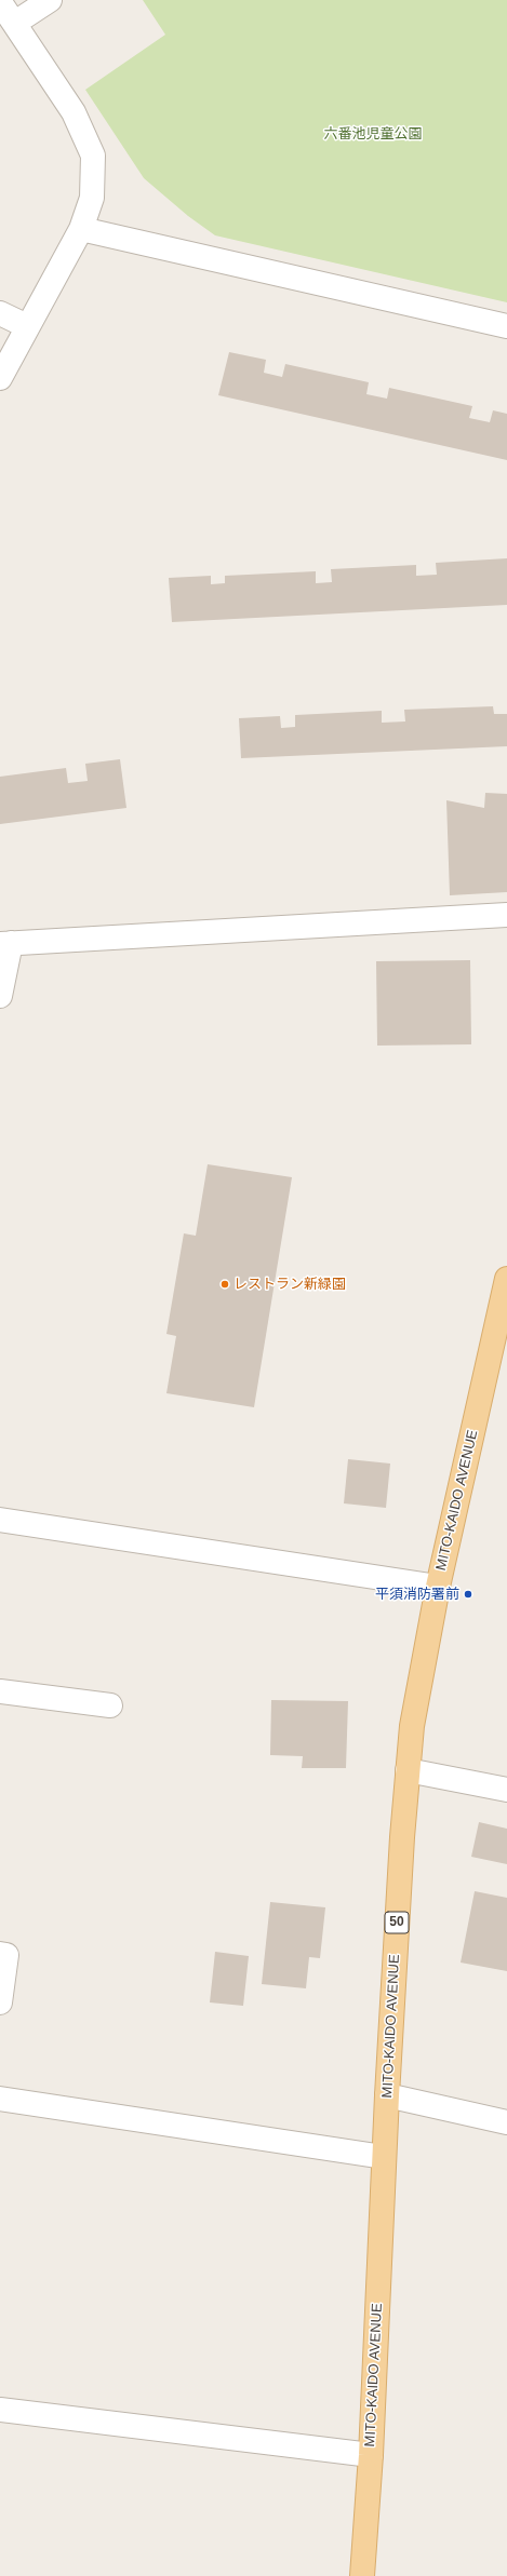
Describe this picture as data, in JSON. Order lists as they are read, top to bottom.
{
  "streets": {
    "main road": ["MITO-KAIDO AVENUE", "50"]
  },
  "parks": ["六番池児童公園"],
  "places": ["レストラン新緑園", "平須消防署前"]
}
